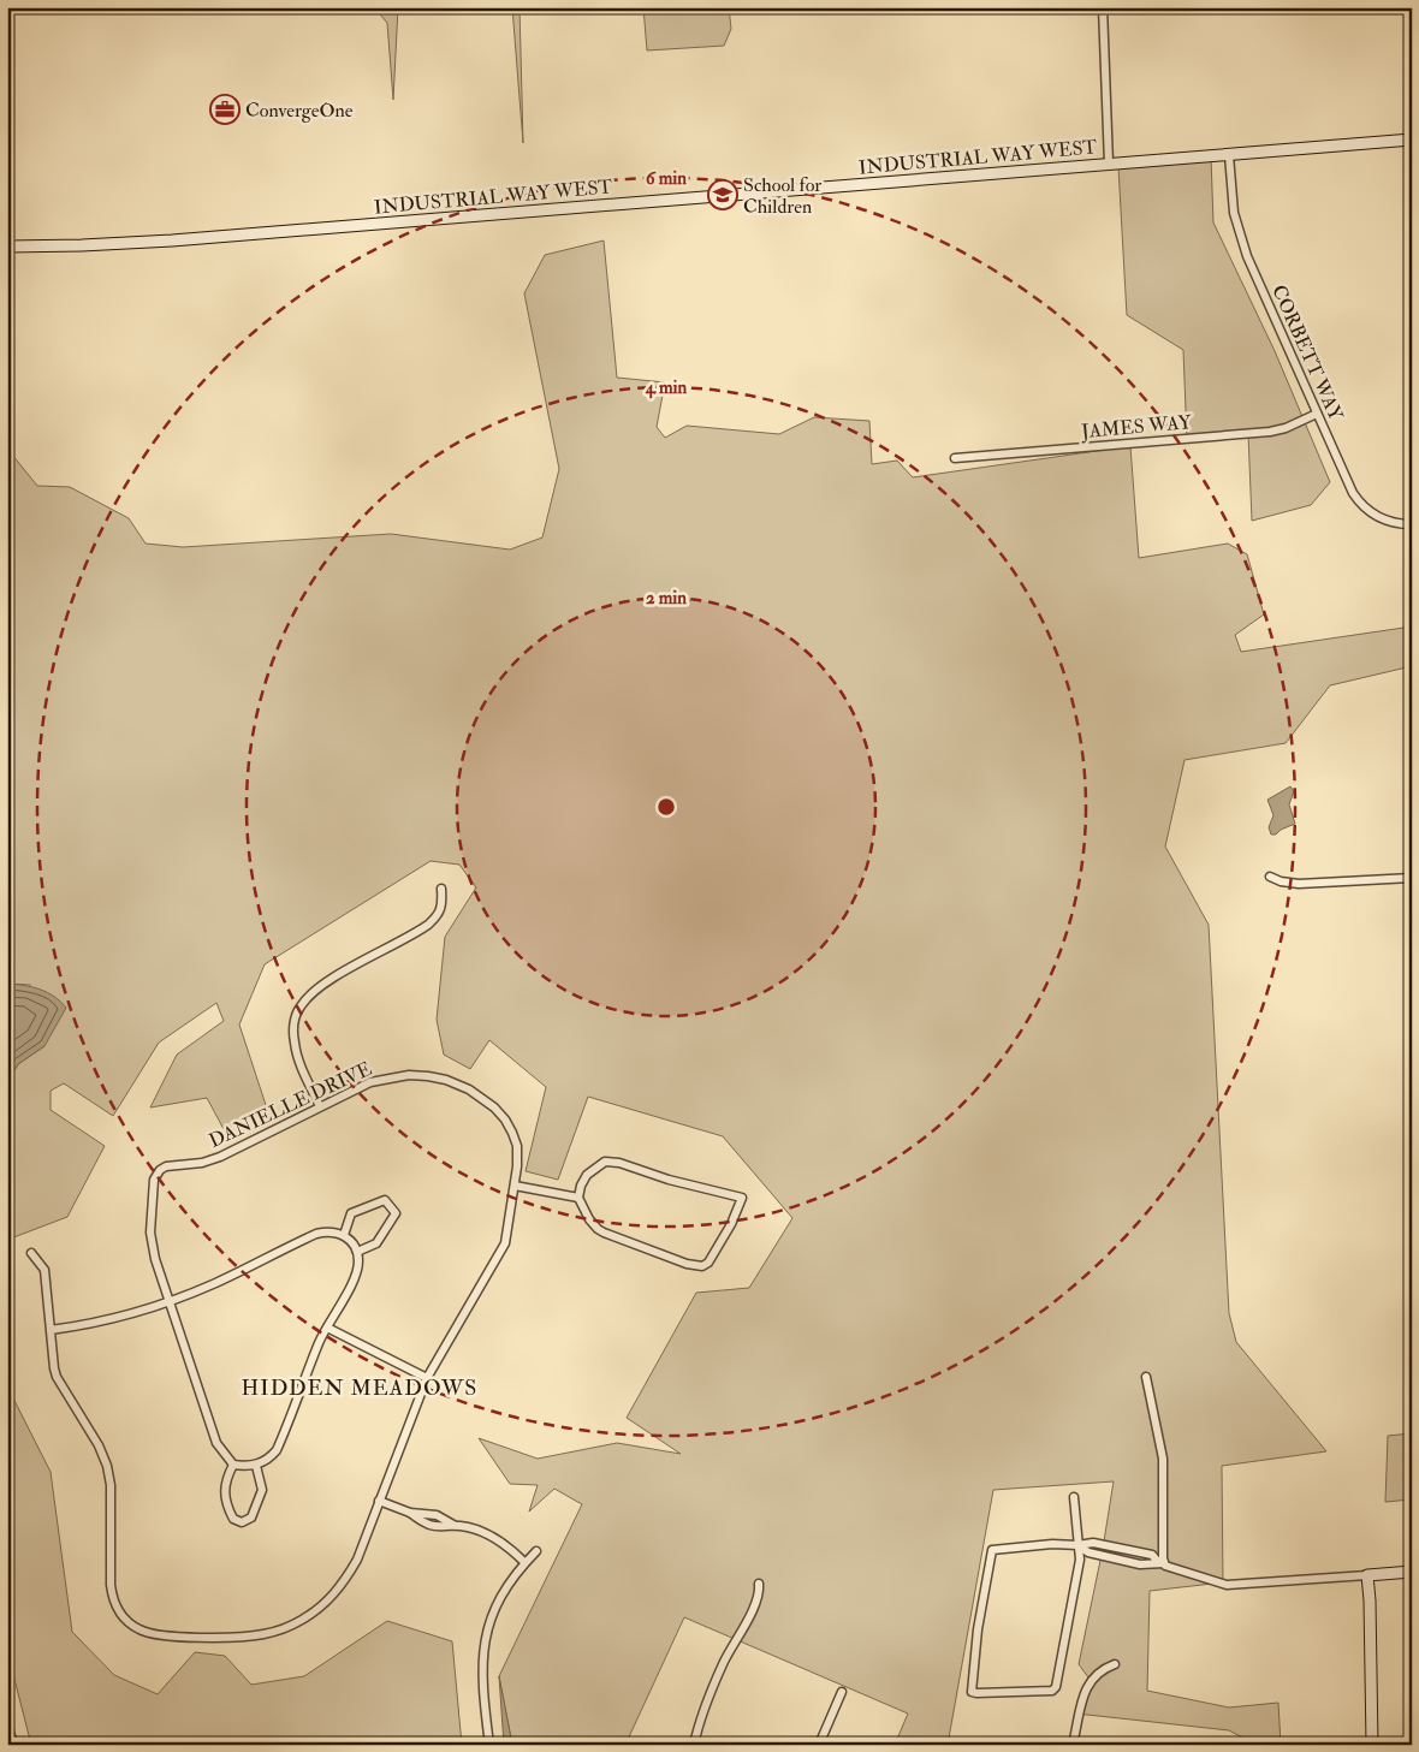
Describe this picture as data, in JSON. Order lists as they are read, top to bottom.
{
  "streets": {
    "street": [
      "INDUSTRIAL WAY WEST",
      "CORBETT WAY",
      "JAMES WAY",
      "DANIELLE DRIVE"
    ]
  },
  "crossings": [
    ["INDUSTRIAL WAY WEST", "CORBETT WAY"],
    ["CORBETT WAY", "JAMES WAY"]
  ],
  "districts": ["HIDDEN MEADOWS"],
  "places": {
    "office": ["ConvergeOne"],
    "school or university": ["School for Children"]
  },
  "rings": ["6 min", "4 min", "2 min"]
}
